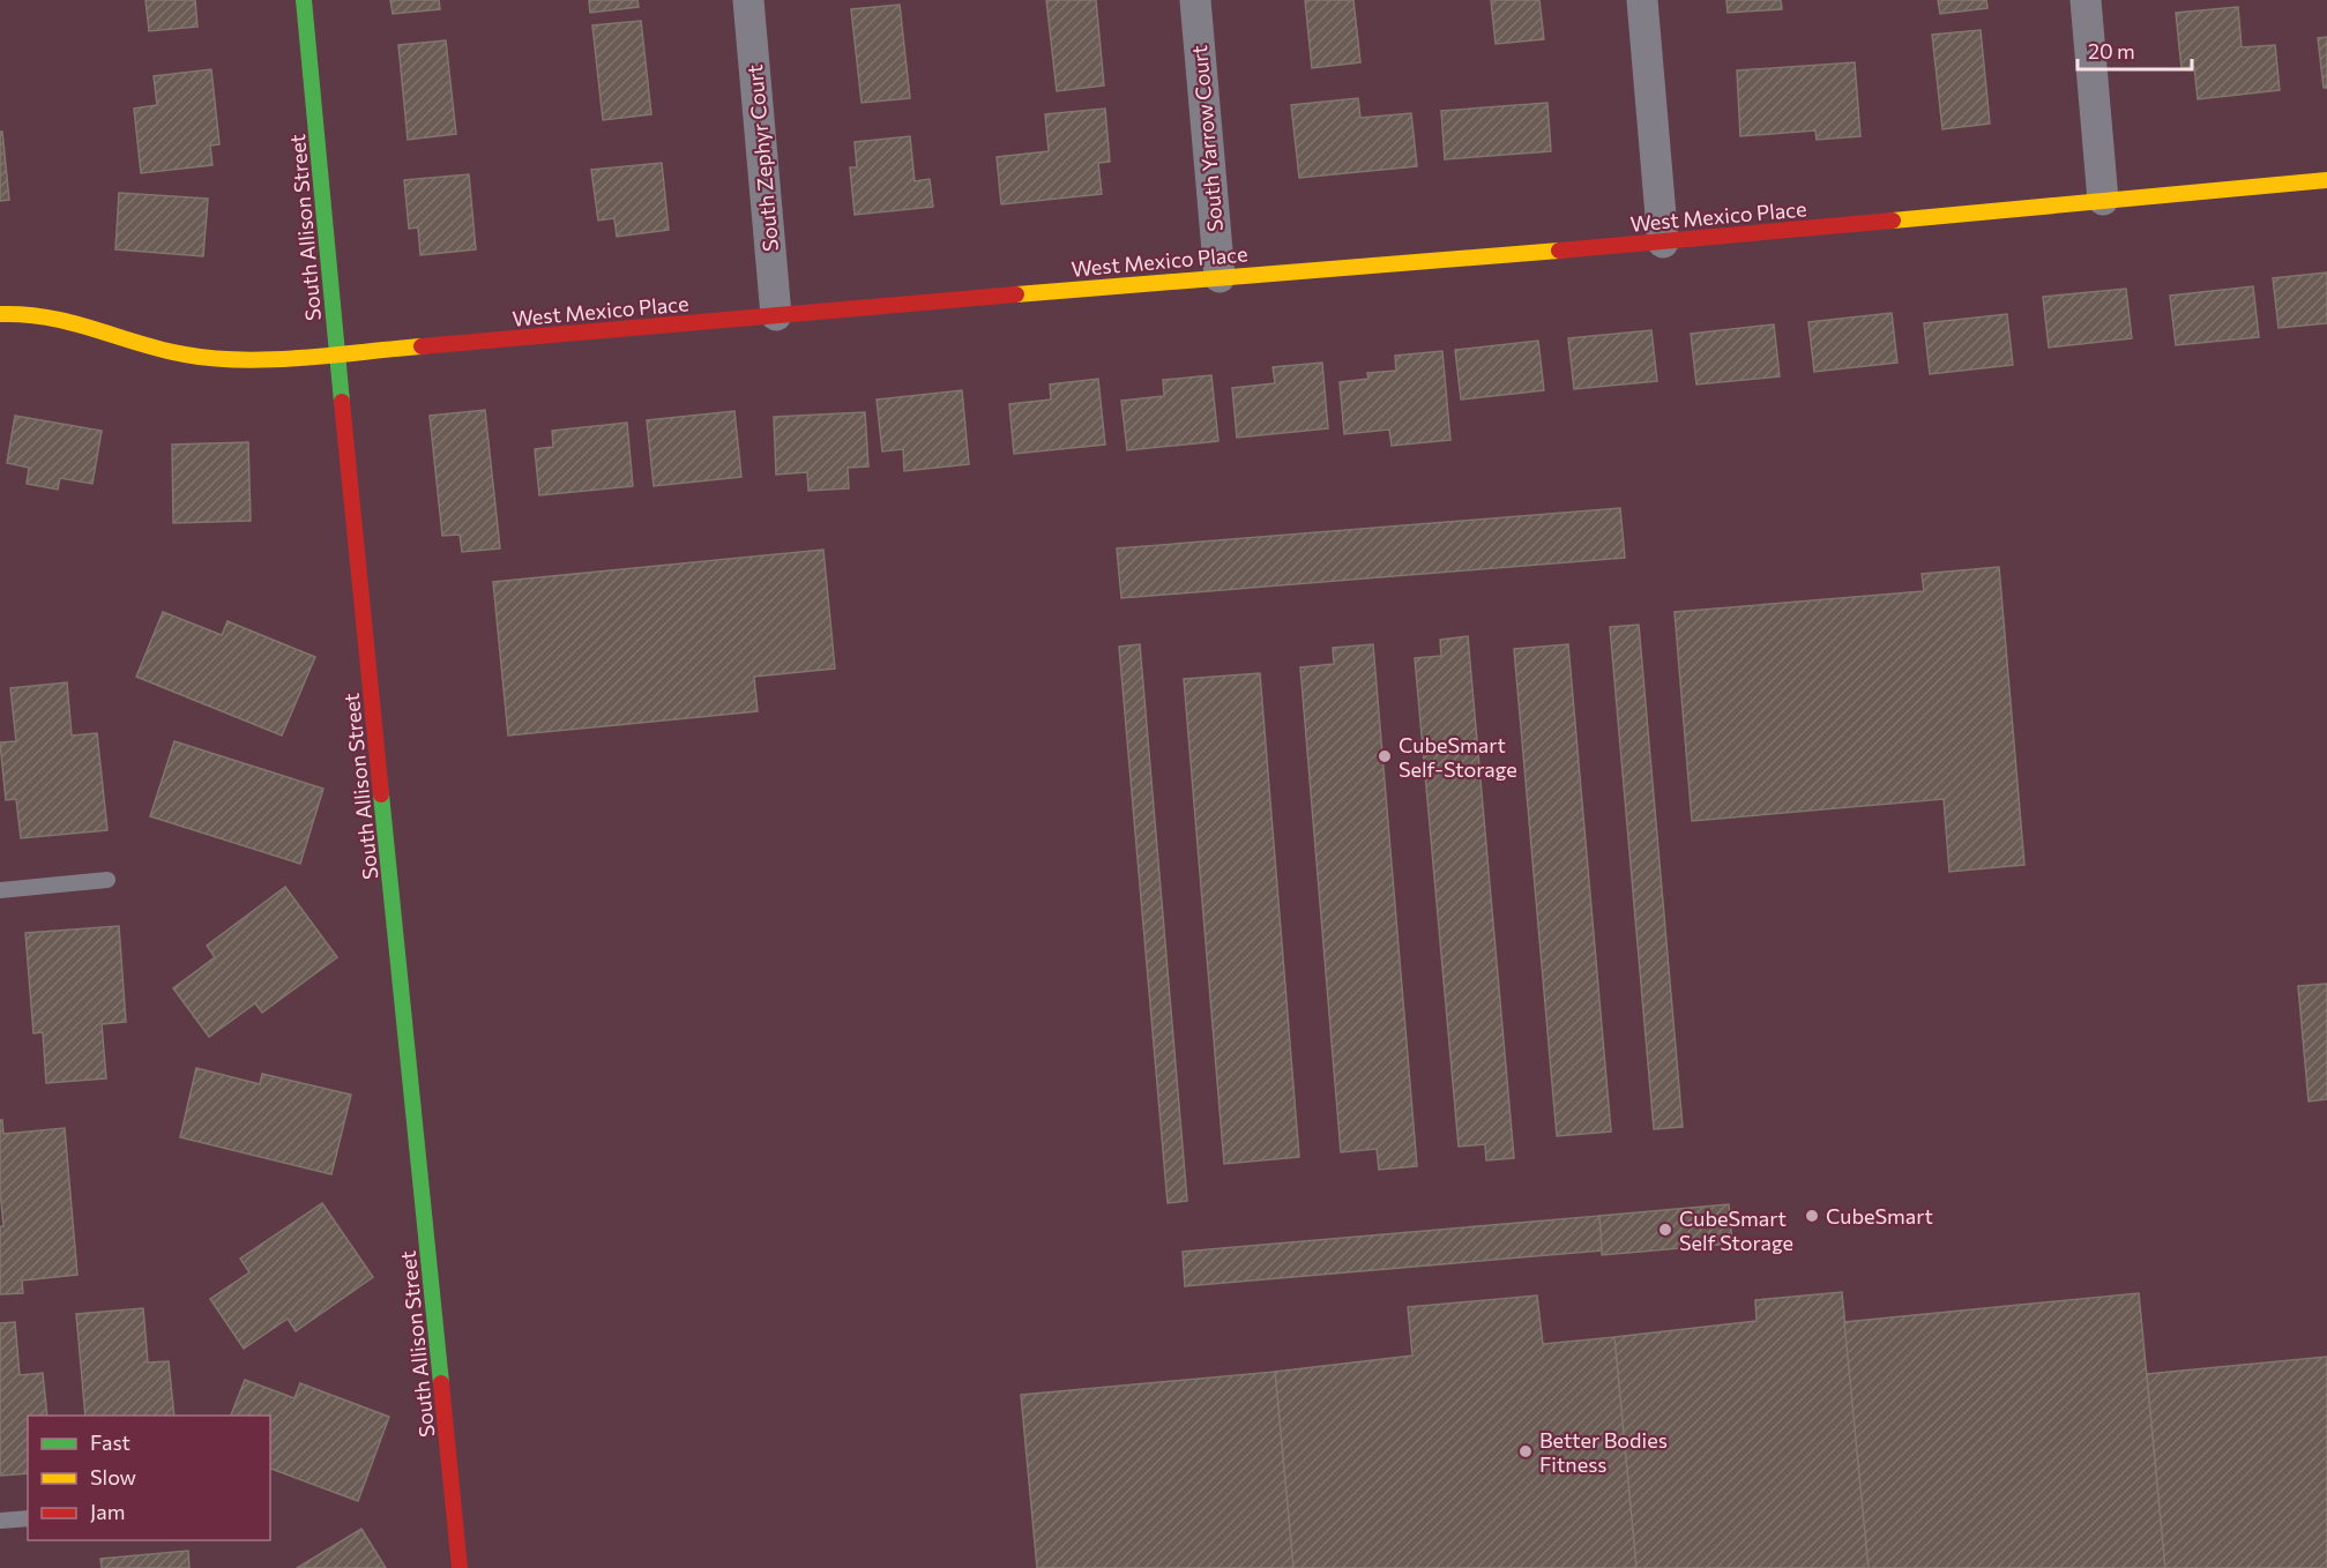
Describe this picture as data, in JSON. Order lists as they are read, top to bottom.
{
  "streets": {
    "street": [
      "South Yarrow Court",
      "South Zephyr Court",
      "West Mexico Place",
      "South Allison Street"
    ]
  },
  "crossings": [
    ["South Yarrow Court", "West Mexico Place"],
    ["South Zephyr Court", "West Mexico Place"],
    ["West Mexico Place", "South Allison Street"]
  ],
  "places": [
    "CubeSmart Self-Storage",
    "CubeSmart",
    "CubeSmart Self Storage",
    "Better Bodies Fitness"
  ],
  "legend": ["Fast", "Slow", "Jam"],
  "scale_bar": "20 m"
}
